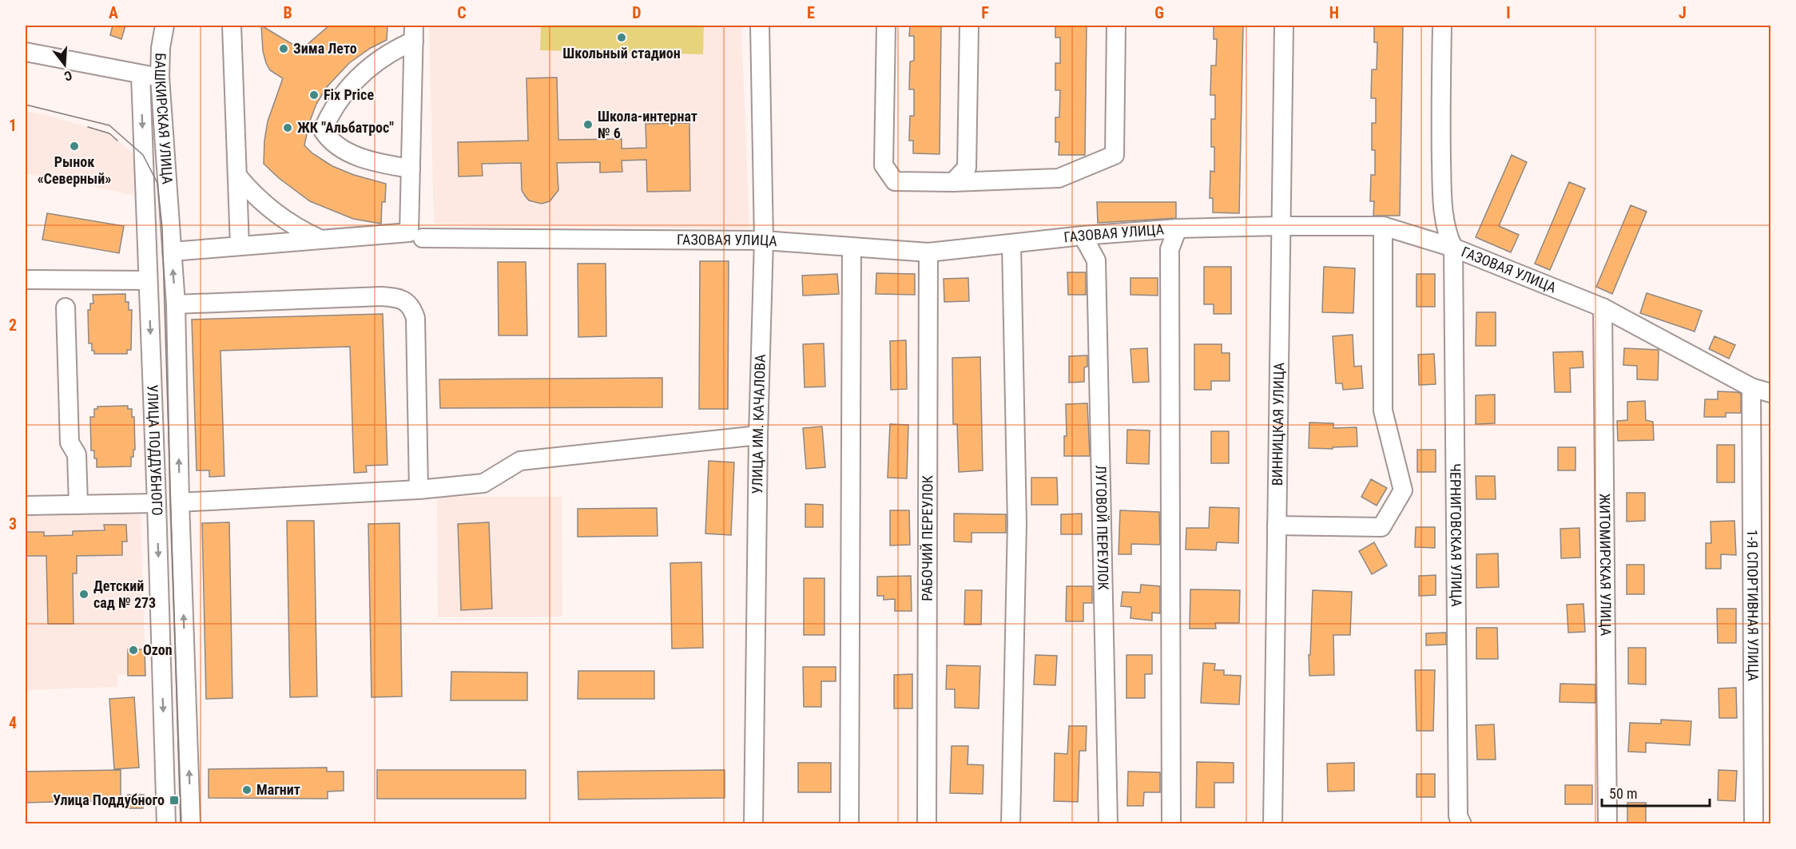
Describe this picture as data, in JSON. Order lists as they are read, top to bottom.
{
  "streets": {
    "street": [
      "БАШКИРСКАЯ УЛИЦА",
      "ГАЗОВАЯ УЛИЦА",
      "УЛИЦА ИМ. КАЧАЛОВА",
      "ВИННИЦКАЯ УЛИЦА",
      "УЛИЦА ПОДДУБНОГО",
      "ЛУГОВОЙ ПЕРЕУЛОК",
      "ЧЕРНИГОВСКАЯ УЛИЦА",
      "РАБОЧИЙ ПЕРЕУЛОК",
      "ЖИТОМИРСКАЯ УЛИЦА",
      "1-Я СПОРТИВНАЯ УЛИЦА"
    ]
  },
  "crossings": [
    ["БАШКИРСКАЯ УЛИЦА", "УЛИЦА ПОДДУБНОГО"],
    ["ГАЗОВАЯ УЛИЦА", "УЛИЦА ИМ. КАЧАЛОВА"],
    ["ГАЗОВАЯ УЛИЦА", "ВИННИЦКАЯ УЛИЦА"],
    ["ГАЗОВАЯ УЛИЦА", "ЛУГОВОЙ ПЕРЕУЛОК"],
    ["ГАЗОВАЯ УЛИЦА", "ЧЕРНИГОВСКАЯ УЛИЦА"],
    ["ГАЗОВАЯ УЛИЦА", "РАБОЧИЙ ПЕРЕУЛОК"],
    ["ГАЗОВАЯ УЛИЦА", "ЖИТОМИРСКАЯ УЛИЦА"],
    ["ГАЗОВАЯ УЛИЦА", "1-Я СПОРТИВНАЯ УЛИЦА"]
  ],
  "places": {
    "other": [
      "Школьный стадион",
      "Зима Лето",
      "Fix Price",
      "Школа-интернат № 6",
      "ЖК \"Альбатрос\"",
      "Рынок «Северный»",
      "Детский сад № 273",
      "Ozon",
      "Магнит"
    ],
    "transit": ["Улица Поддубного"]
  },
  "scale_bar": "50 m",
  "north": "bottom",
  "grid": {
    "columns": [
      "A",
      "B",
      "C",
      "D",
      "E",
      "F",
      "G",
      "H",
      "I",
      "J"
    ],
    "rows": [
      "1",
      "2",
      "3",
      "4"
    ]
  }
}
